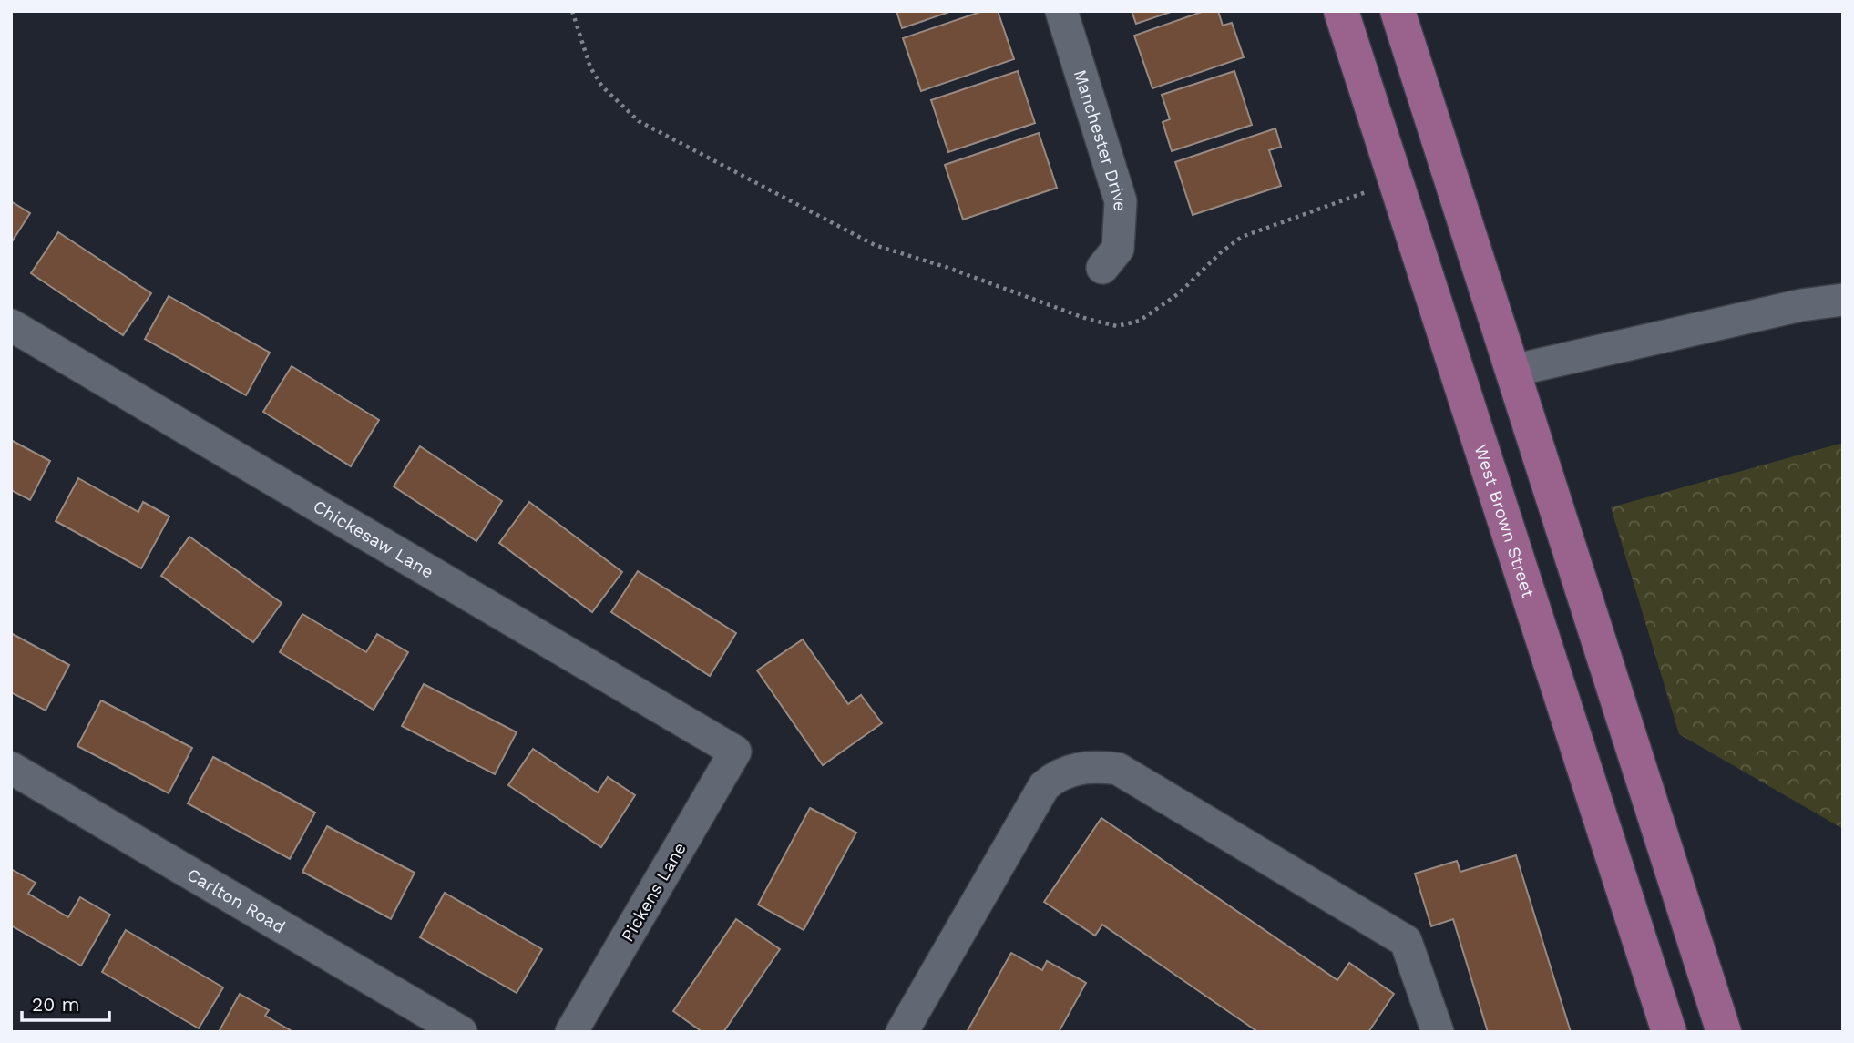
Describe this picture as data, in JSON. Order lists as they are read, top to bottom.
{
  "streets": {
    "main road": ["West Brown Street"],
    "street": [
      "Manchester Drive",
      "Chickesaw Lane",
      "Pickens Lane",
      "Carlton Road"
    ]
  },
  "crossings": [
    ["Chickesaw Lane", "Pickens Lane"]
  ],
  "scale_bar": "20 m"
}
